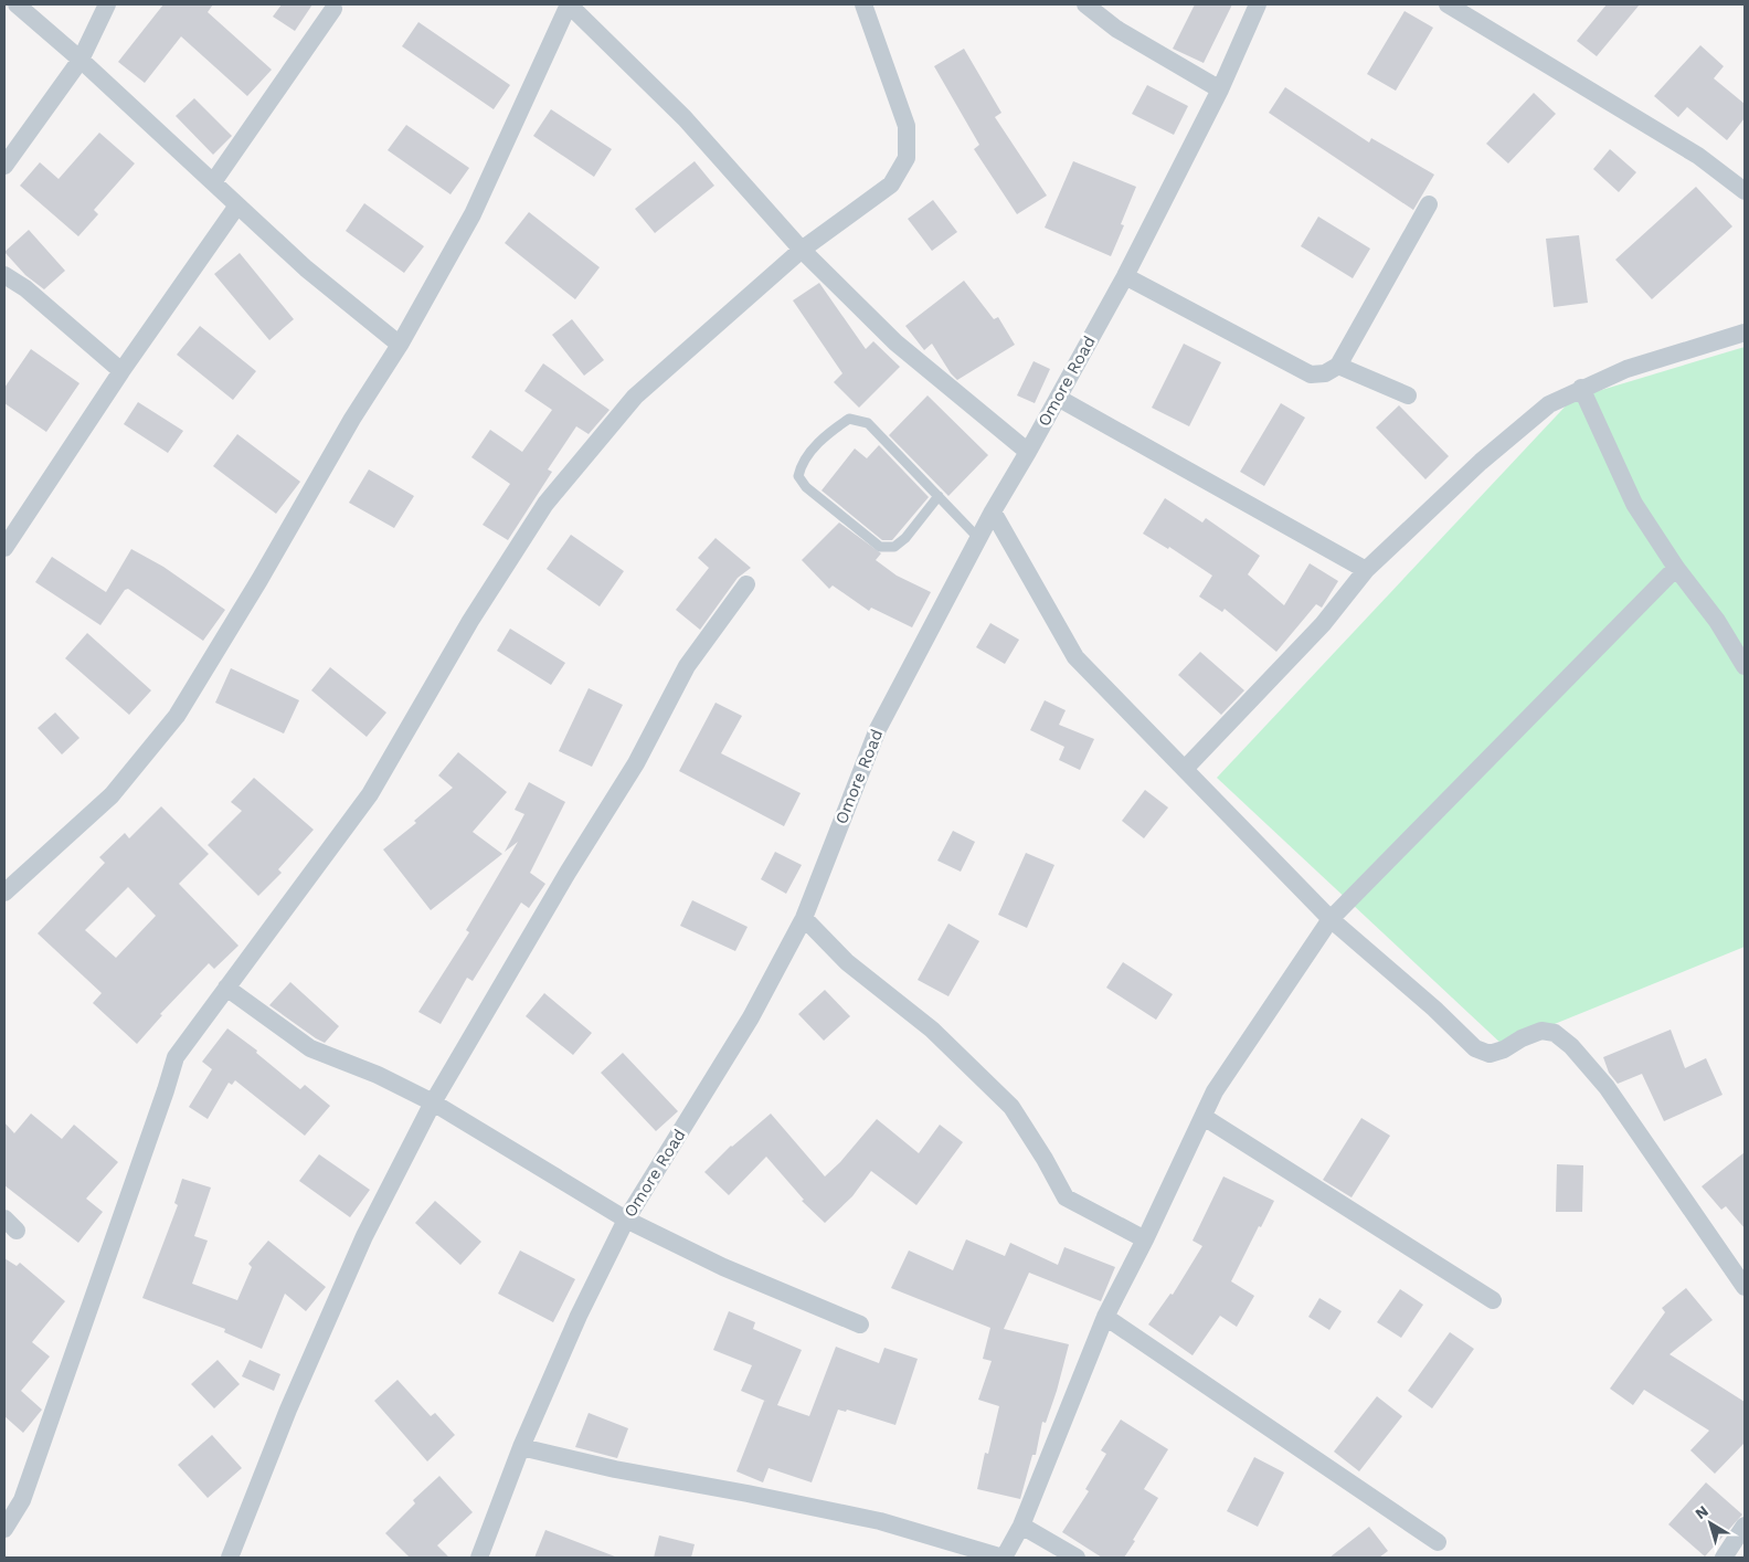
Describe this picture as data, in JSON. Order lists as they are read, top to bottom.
{
  "streets": {
    "street": ["Omore Road"]
  },
  "north": "top left"
}
